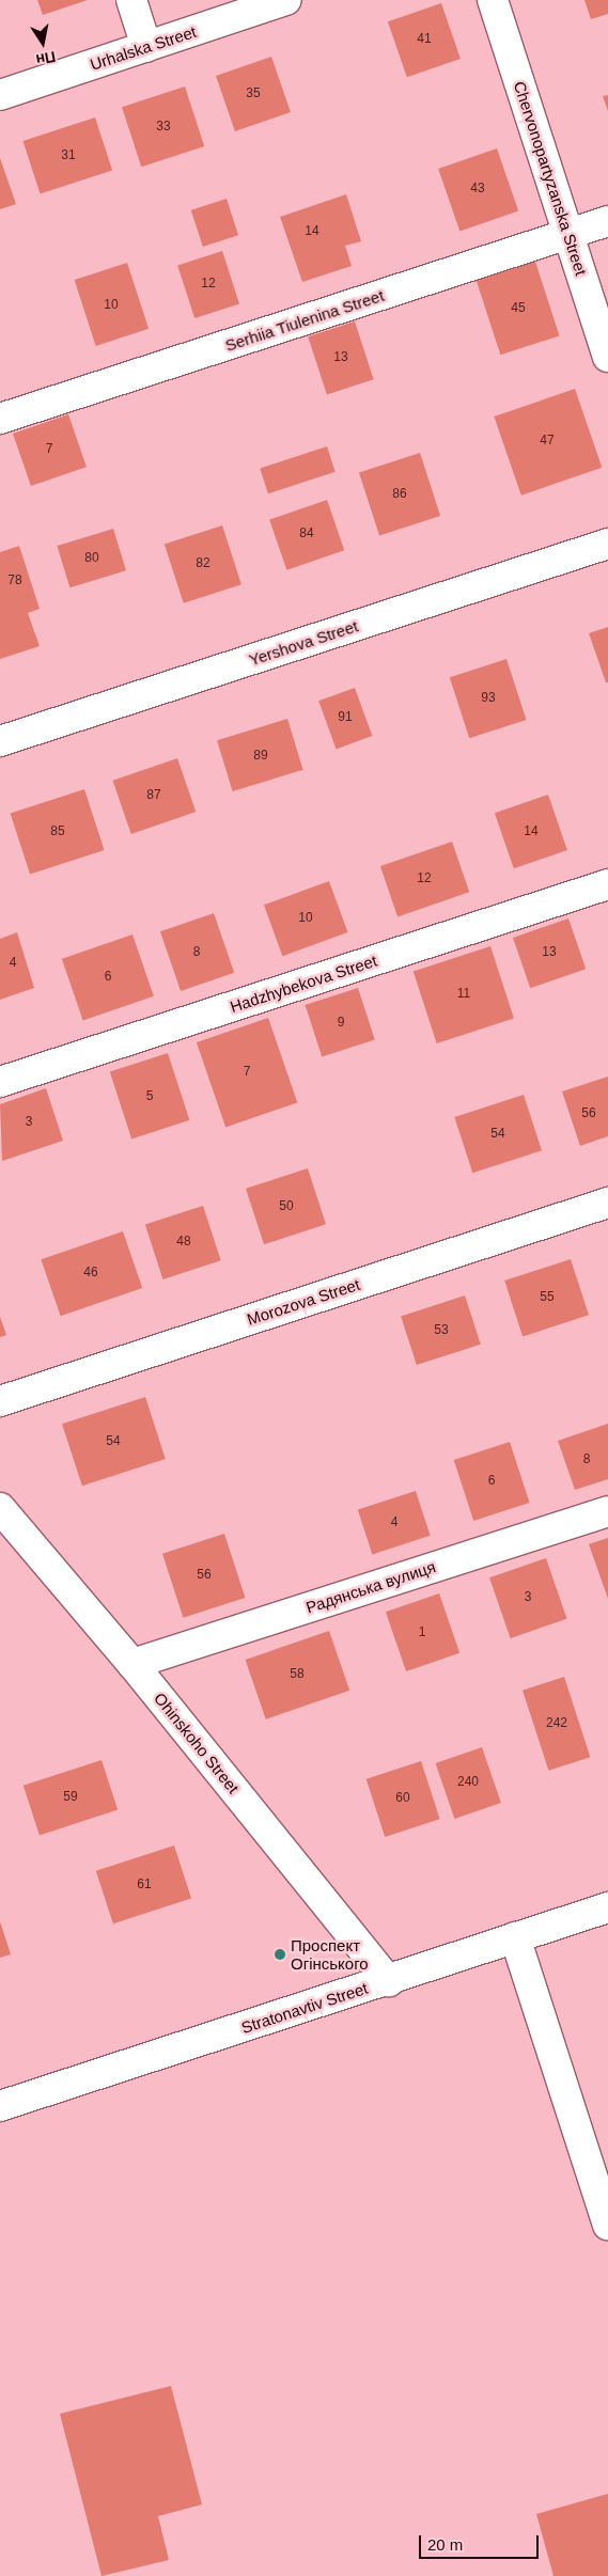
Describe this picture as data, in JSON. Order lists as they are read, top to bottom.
{
  "streets": {
    "street": [
      "Urhalska Street",
      "Chervonopartyzanska Street",
      "Serhiia Tiulenina Street",
      "Yershova Street",
      "Hadzhybekova Street",
      "Morozova Street",
      "Радянська вулиця",
      "Ohinskoho Street",
      "Stratonavtiv Street"
    ]
  },
  "crossings": [
    ["Chervonopartyzanska Street", "Serhiia Tiulenina Street"],
    ["Радянська вулиця", "Ohinskoho Street"],
    ["Ohinskoho Street", "Stratonavtiv Street"]
  ],
  "places": ["Проспект Огінського"],
  "house_numbers": [
    "41",
    "35",
    "33",
    "31",
    "43",
    "14",
    "12",
    "10",
    "45",
    "13",
    "47",
    "7",
    "86",
    "84",
    "80",
    "82",
    "78",
    "93",
    "91",
    "89",
    "87",
    "85",
    "14",
    "12",
    "10",
    "8",
    "13",
    "4",
    "6",
    "11",
    "9",
    "7",
    "5",
    "56",
    "3",
    "54",
    "50",
    "48",
    "46",
    "55",
    "53",
    "54",
    "8",
    "6",
    "4",
    "56",
    "3",
    "1",
    "58",
    "242",
    "240",
    "59",
    "60",
    "61"
  ],
  "scale_bar": "20 m",
  "north": "bottom"
}
